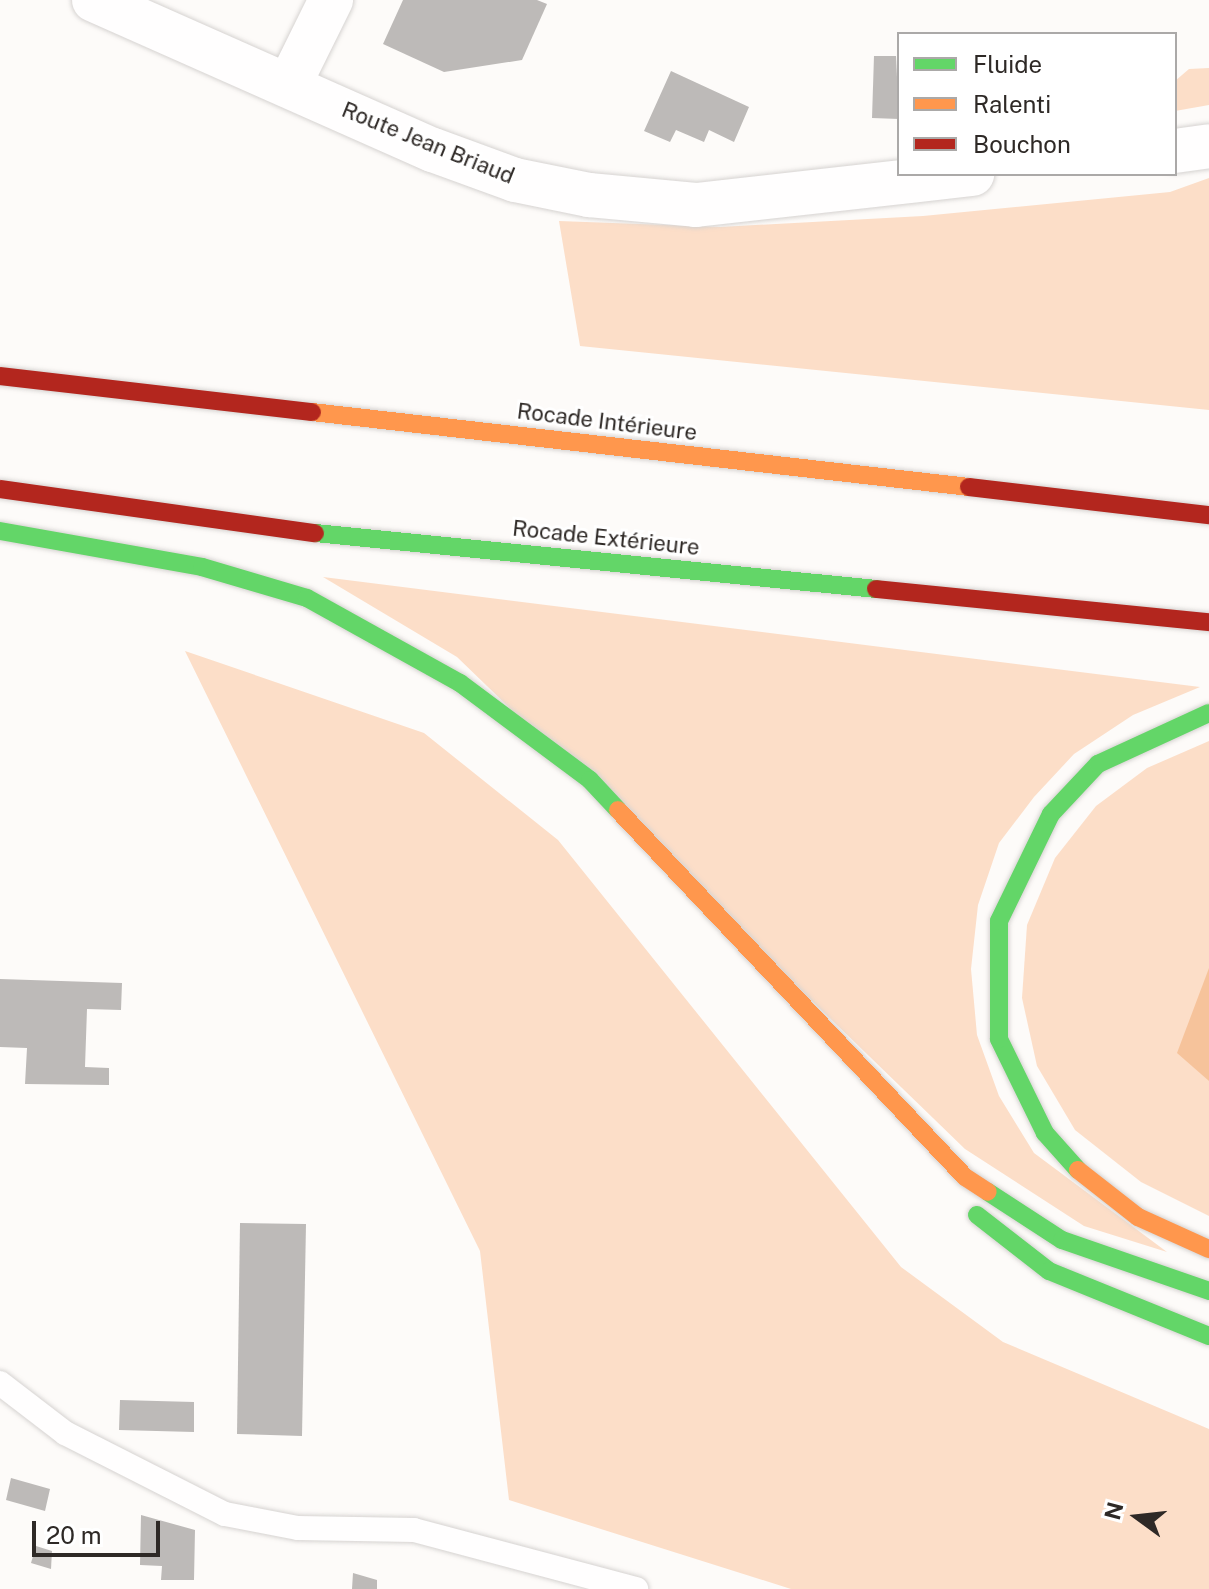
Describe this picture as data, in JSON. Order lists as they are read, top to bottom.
{
  "streets": {
    "highway": ["Rocade Intérieure", "Rocade Extérieure"],
    "street": ["Route Jean Briaud"]
  },
  "legend": ["Fluide", "Ralenti", "Bouchon"],
  "scale_bar": "20 m",
  "north": "left"
}
